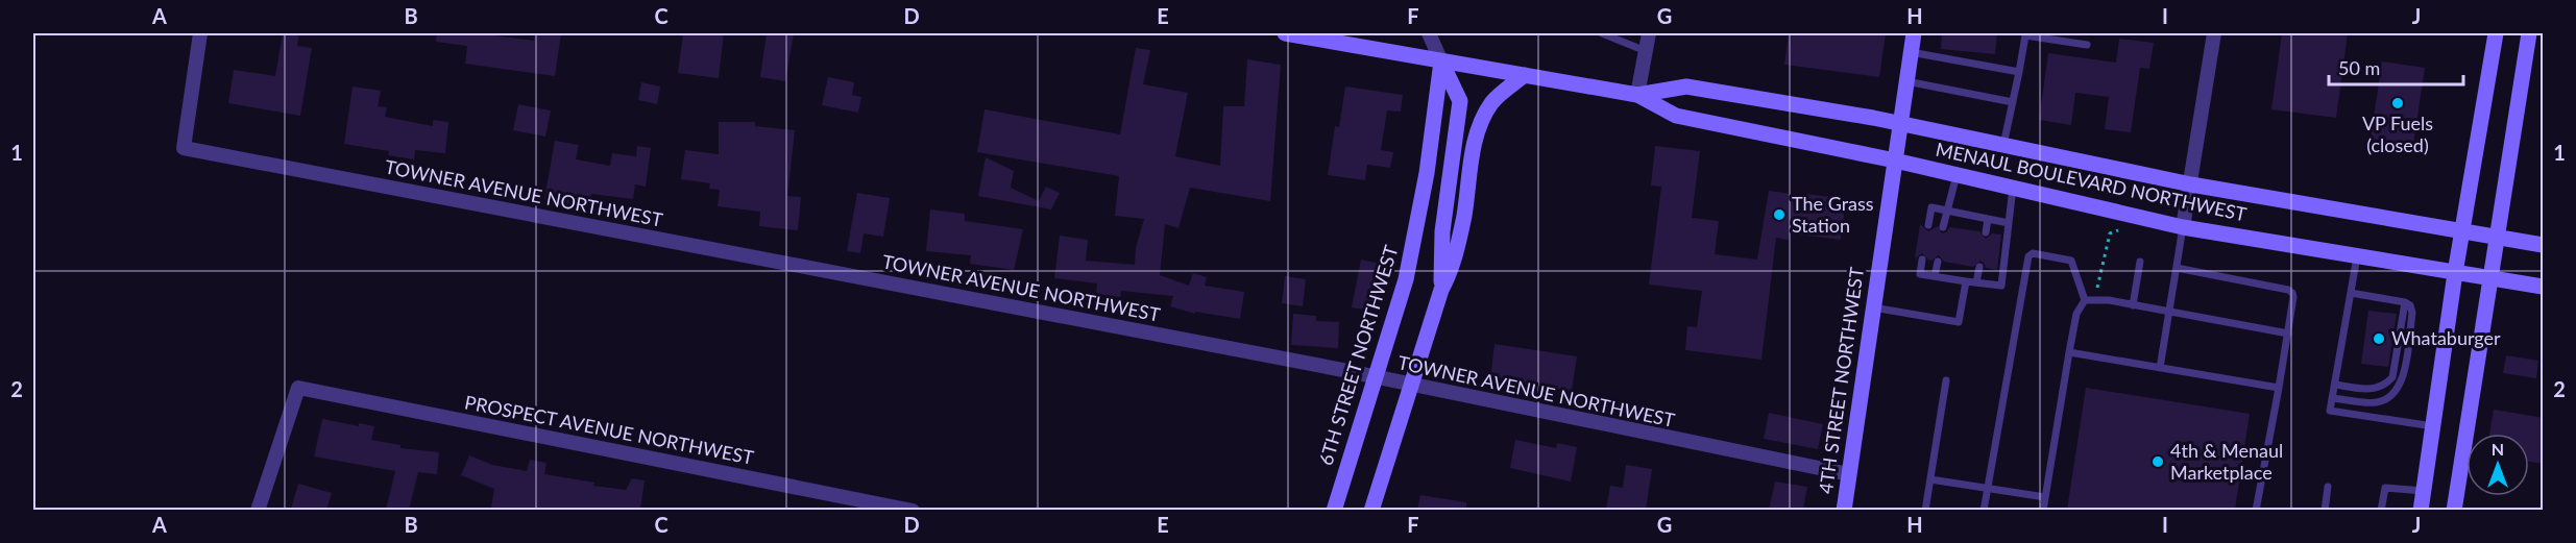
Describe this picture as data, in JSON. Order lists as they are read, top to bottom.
{
  "streets": {
    "main road": ["MENAUL BOULEVARD NORTHWEST", "6TH STREET NORTHWEST", "4TH STREET NORTHWEST"],
    "street": ["TOWNER AVENUE NORTHWEST", "PROSPECT AVENUE NORTHWEST"]
  },
  "crossings": [
    ["MENAUL BOULEVARD NORTHWEST", "6TH STREET NORTHWEST"],
    ["MENAUL BOULEVARD NORTHWEST", "4TH STREET NORTHWEST"],
    ["TOWNER AVENUE NORTHWEST", "6TH STREET NORTHWEST"],
    ["TOWNER AVENUE NORTHWEST", "4TH STREET NORTHWEST"]
  ],
  "places": [
    "VP Fuels (closed)",
    "The Grass Station",
    "Whataburger",
    "4th & Menaul Marketplace"
  ],
  "scale_bar": "50 m",
  "north": "top",
  "grid": {
    "columns": [
      "A",
      "B",
      "C",
      "D",
      "E",
      "F",
      "G",
      "H",
      "I",
      "J"
    ],
    "rows": ["1", "2"]
  }
}
